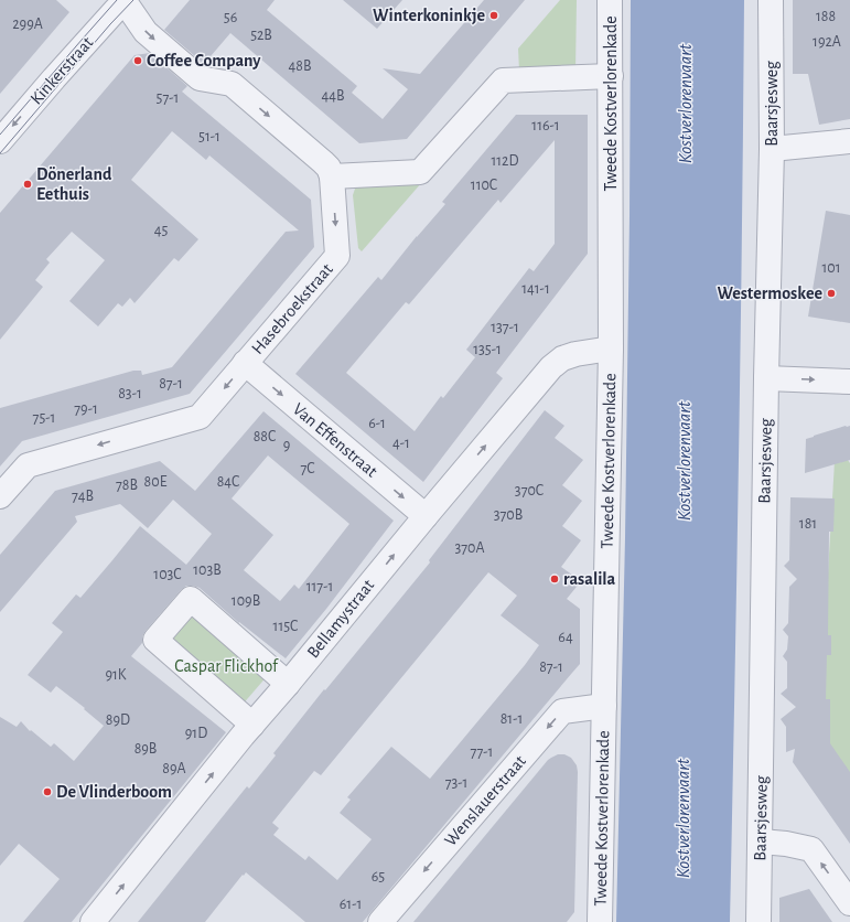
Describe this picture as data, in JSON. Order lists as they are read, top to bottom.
{
  "streets": {
    "street": [
      "Kinkerstraat",
      "Tweede Kostverlorenkade",
      "Baarsjesweg",
      "Hasebroekstraat",
      "Van Effenstraat",
      "Bellamystraat",
      "Wenslauerstraat"
    ]
  },
  "crossings": [
    ["Tweede Kostverlorenkade", "Bellamystraat"],
    ["Tweede Kostverlorenkade", "Wenslauerstraat"],
    ["Hasebroekstraat", "Van Effenstraat"],
    ["Van Effenstraat", "Bellamystraat"]
  ],
  "one_way": [
    "Kinkerstraat",
    "Hasebroekstraat",
    "Van Effenstraat",
    "Bellamystraat",
    "Wenslauerstraat"
  ],
  "water": ["Kostverlorenvaart"],
  "parks": ["Caspar Flickhof"],
  "places": [
    "Winterkoninkje",
    "Coffee Company",
    "Dönerland Eethuis",
    "Westermoskee",
    "rasalila",
    "De Vlinderboom"
  ],
  "house_numbers": [
    "188",
    "56",
    "299A",
    "52B",
    "192A",
    "48B",
    "44B",
    "57-1",
    "116-1",
    "51-1",
    "112D",
    "110C",
    "45",
    "101",
    "141-1",
    "137-1",
    "135-1",
    "87-1",
    "83-1",
    "79-1",
    "75-1",
    "6-1",
    "88C",
    "4-1",
    "9",
    "7C",
    "80E",
    "84C",
    "78B",
    "370C",
    "74B",
    "370B",
    "181",
    "370A",
    "103B",
    "103C",
    "117-1",
    "109B",
    "115C",
    "64",
    "87-1",
    "91K",
    "81-1",
    "89D",
    "91D",
    "89B",
    "77-1",
    "89A",
    "73-1",
    "65",
    "61-1"
  ]
}
